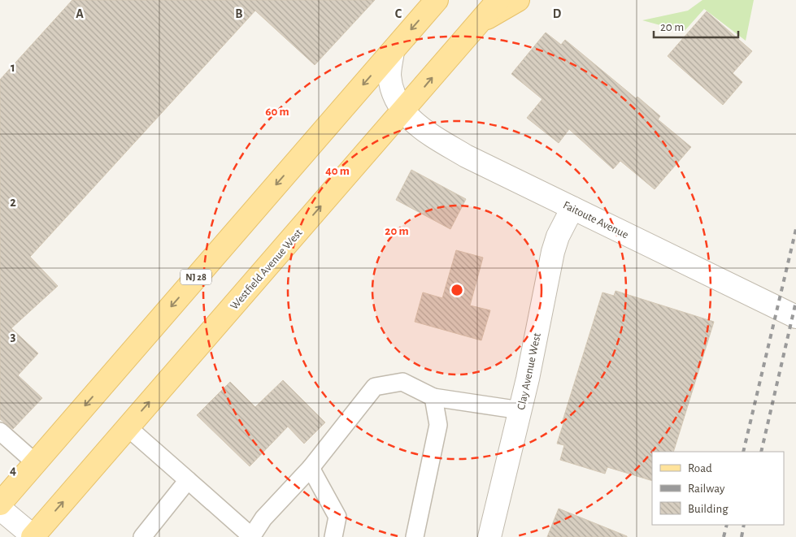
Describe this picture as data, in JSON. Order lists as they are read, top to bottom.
{
  "streets": {
    "main road": ["Westfield Avenue West", "NJ 28"],
    "street": ["Faitoute Avenue", "Clay Avenue West"]
  },
  "crossings": [
    ["Faitoute Avenue", "Westfield Avenue West"],
    ["Faitoute Avenue", "Clay Avenue West"]
  ],
  "legend": ["Road", "Railway", "Building"],
  "scale_bar": "20 m",
  "grid": {
    "columns": [
      "A",
      "B",
      "C",
      "D"
    ],
    "rows": [
      "1",
      "2",
      "3",
      "4"
    ]
  },
  "rings": ["60 m", "40 m", "20 m"]
}
